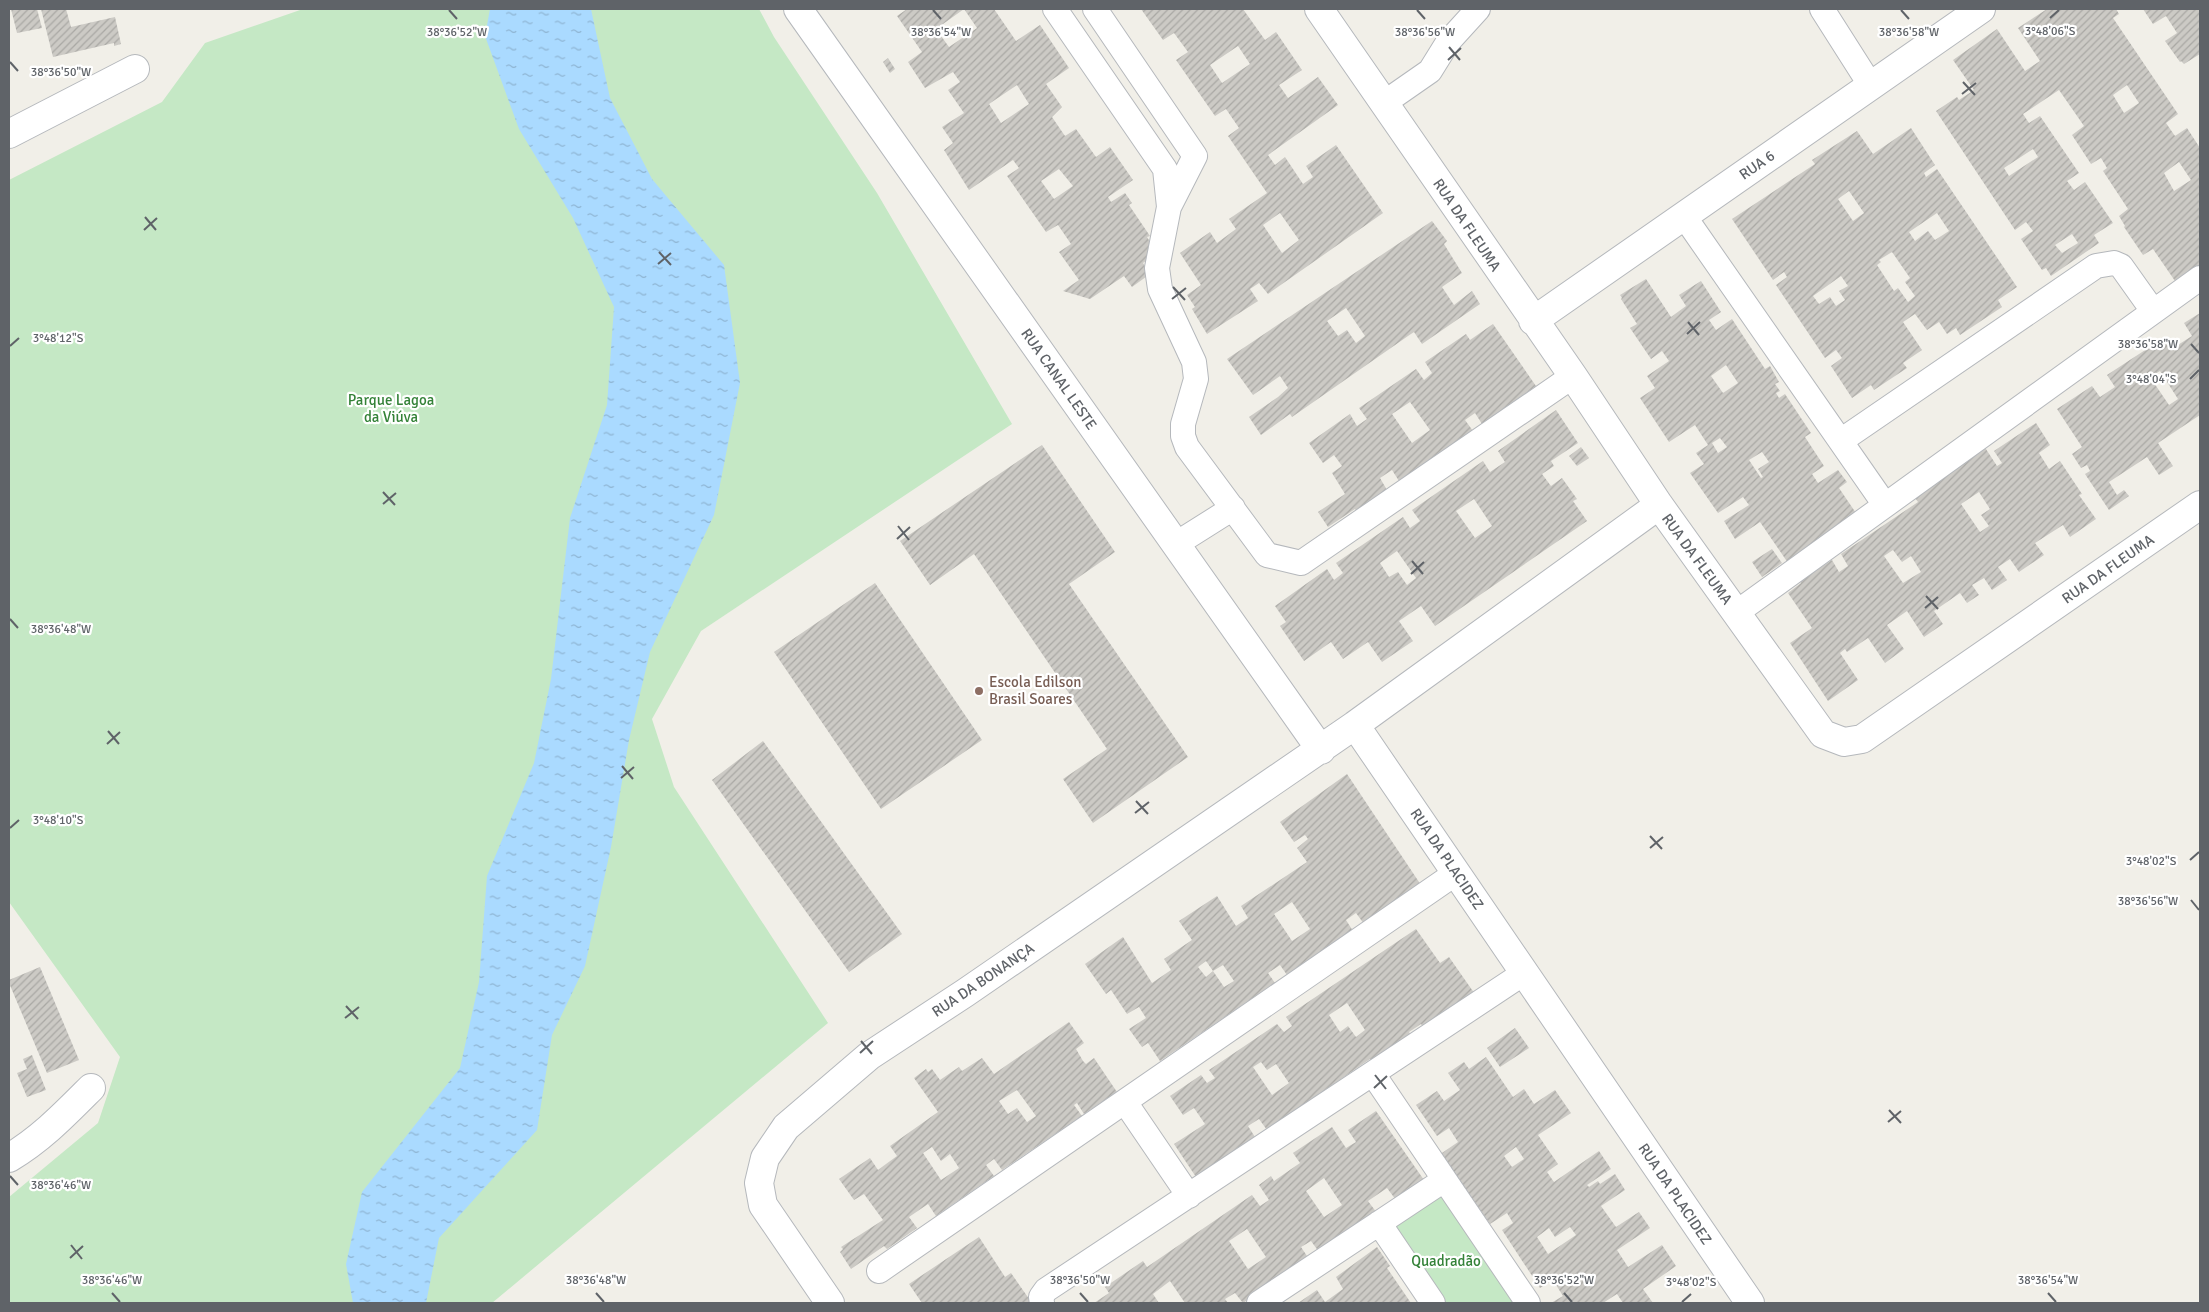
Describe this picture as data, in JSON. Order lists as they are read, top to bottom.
{
  "streets": {
    "street": [
      "RUA 6",
      "RUA DA FLEUMA",
      "RUA CANAL LESTE",
      "RUA DA PLACIDEZ",
      "RUA DA BONANÇA"
    ]
  },
  "crossings": [
    ["RUA 6", "RUA DA FLEUMA"],
    ["RUA CANAL LESTE", "RUA DA BONANÇA"],
    ["RUA DA PLACIDEZ", "RUA DA BONANÇA"]
  ],
  "parks": ["Parque Lagoa da Viúva", "Quadradão"],
  "places": ["Escola Edilson Brasil Soares"],
  "coordinates": [
    "3°48'06\"S",
    "38°36'52\"W",
    "38°36'54\"W",
    "38°36'56\"W",
    "38°36'58\"W",
    "38°36'50\"W",
    "3°48'12\"S",
    "3°48'04\"S",
    "38°36'48\"W",
    "3°48'10\"S",
    "3°48'02\"S",
    "38°36'46\"W"
  ]
}
